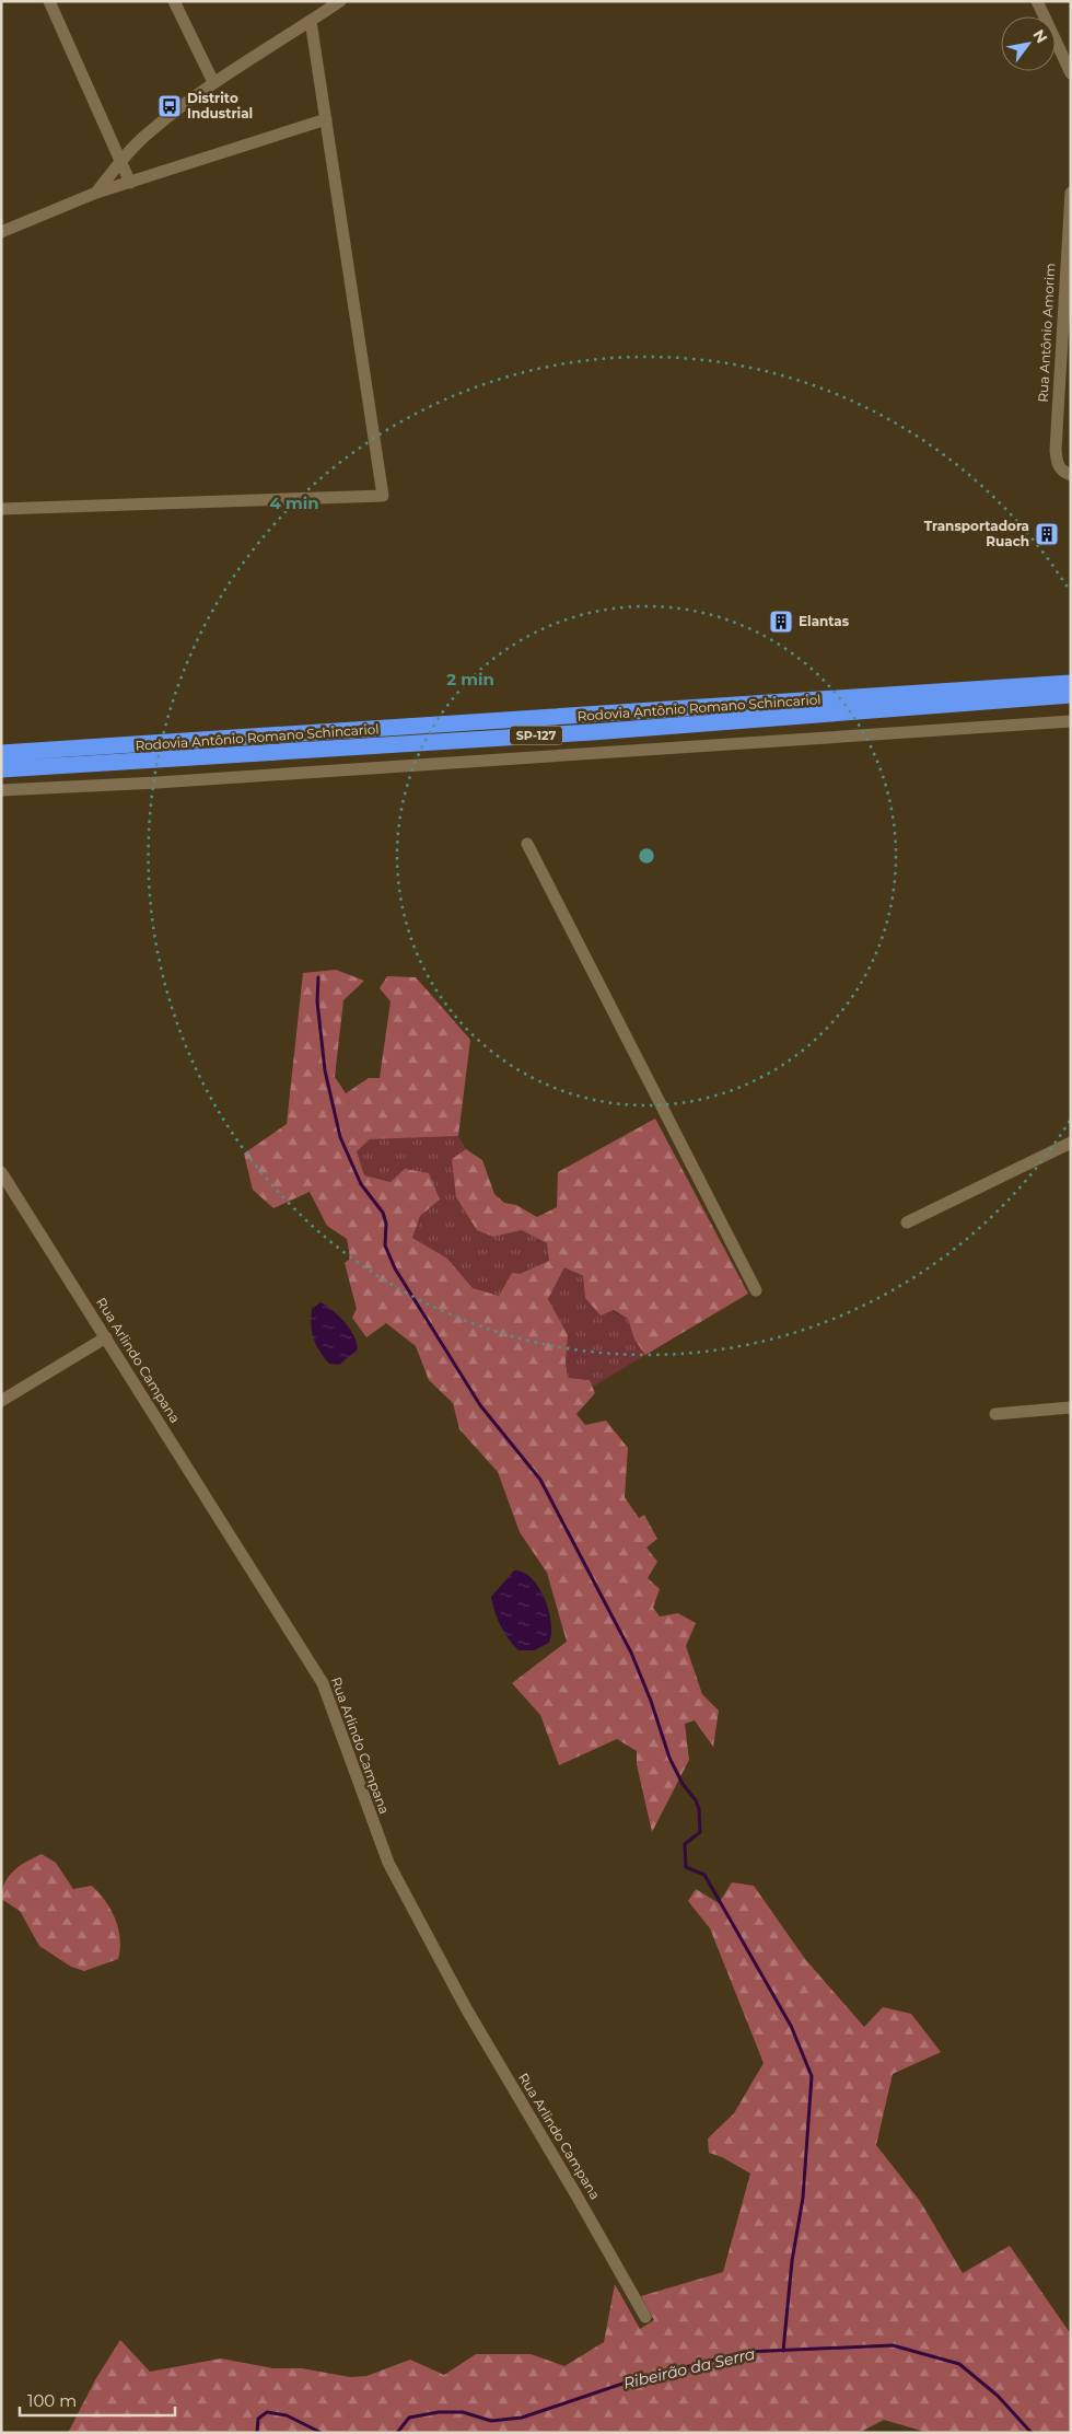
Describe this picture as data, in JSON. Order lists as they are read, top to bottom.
{
  "streets": {
    "highway": ["Rodovia Antônio Romano Schincariol", "SP-127"],
    "street": ["Rua Antônio Amorim", "Rua Arlindo Campana"]
  },
  "water": ["Ribeirão da Serra"],
  "places": {
    "bus stop": ["Distrito Industrial"],
    "building": ["Transportadora Ruach", "Elantas"]
  },
  "scale_bar": "100 m",
  "north": "top right",
  "rings": ["4 min", "2 min"]
}
